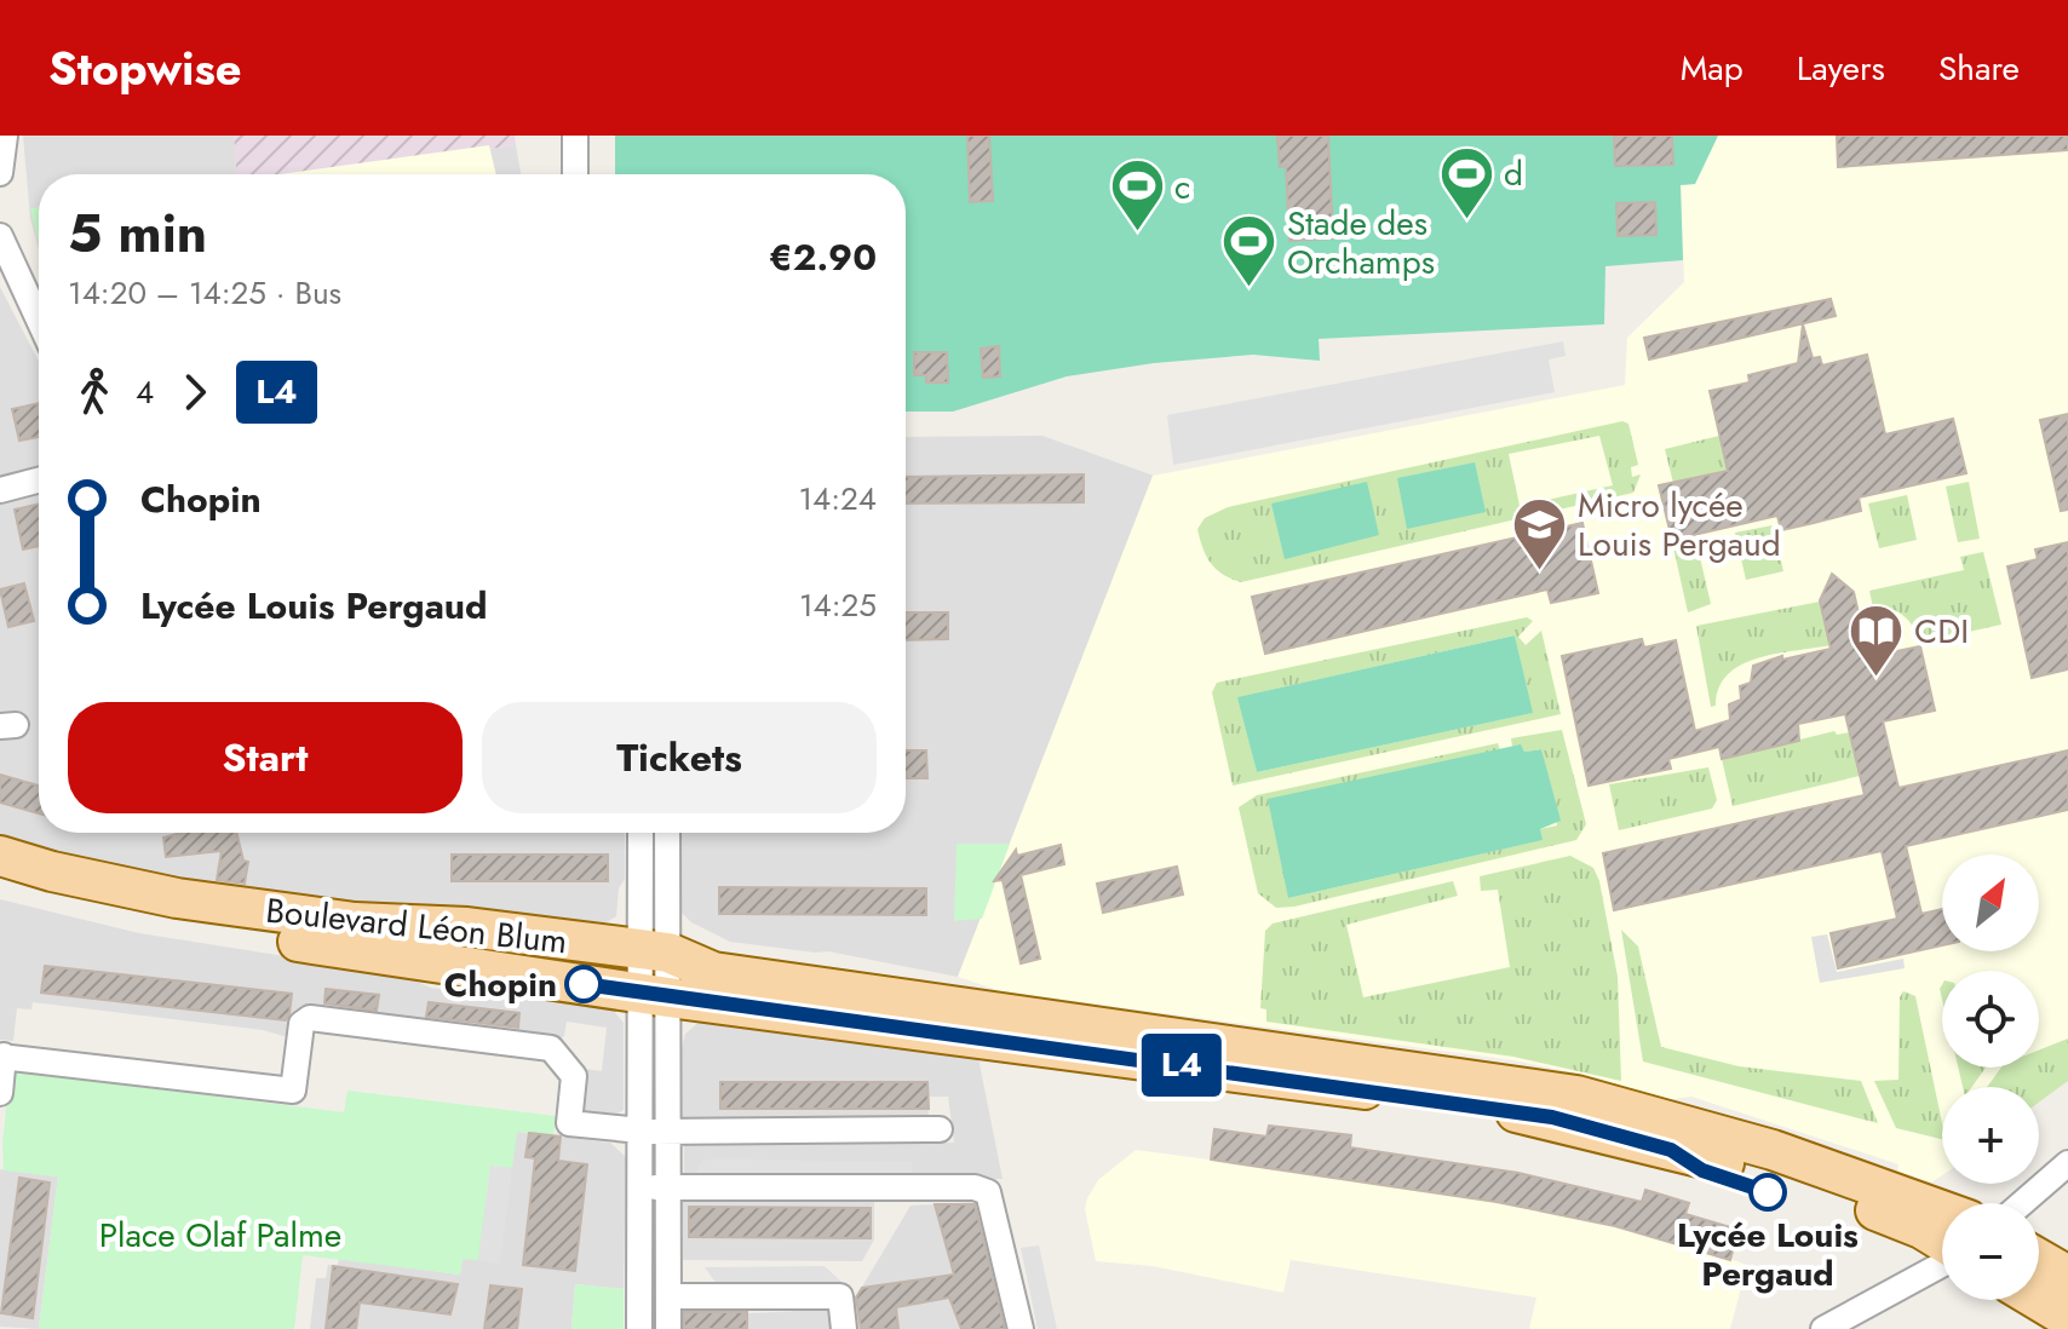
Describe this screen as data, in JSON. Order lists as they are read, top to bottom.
{
  "streets": {
    "main road": ["Boulevard Léon Blum"]
  },
  "parks": ["Place Olaf Palme"],
  "places": {
    "sports": ["d", "c", "Stade des Orchamps"],
    "school or university": ["Micro lycée Louis Pergaud"],
    "library": ["CDI"],
    "other": ["Chopin", "Lycée Louis Pergaud"]
  },
  "lines": ["bus line L4"],
  "north": "top right",
  "page": {
    "header": "Stopwise",
    "nav": ["Map", "Layers", "Share"],
    "on_map": "L4",
    "heading": ["5 min", "14:20 – 14:25 · Bus", "€2.90"],
    "legs": ["4", "L4"],
    "list": [
      {
        "name": "Chopin",
        "value": "14:24"
      },
      {
        "name": "Lycée Louis Pergaud",
        "value": "14:25"
      }
    ],
    "buttons": ["Start", "Tickets"],
    "map_buttons": ["+", "−"]
  }
}
